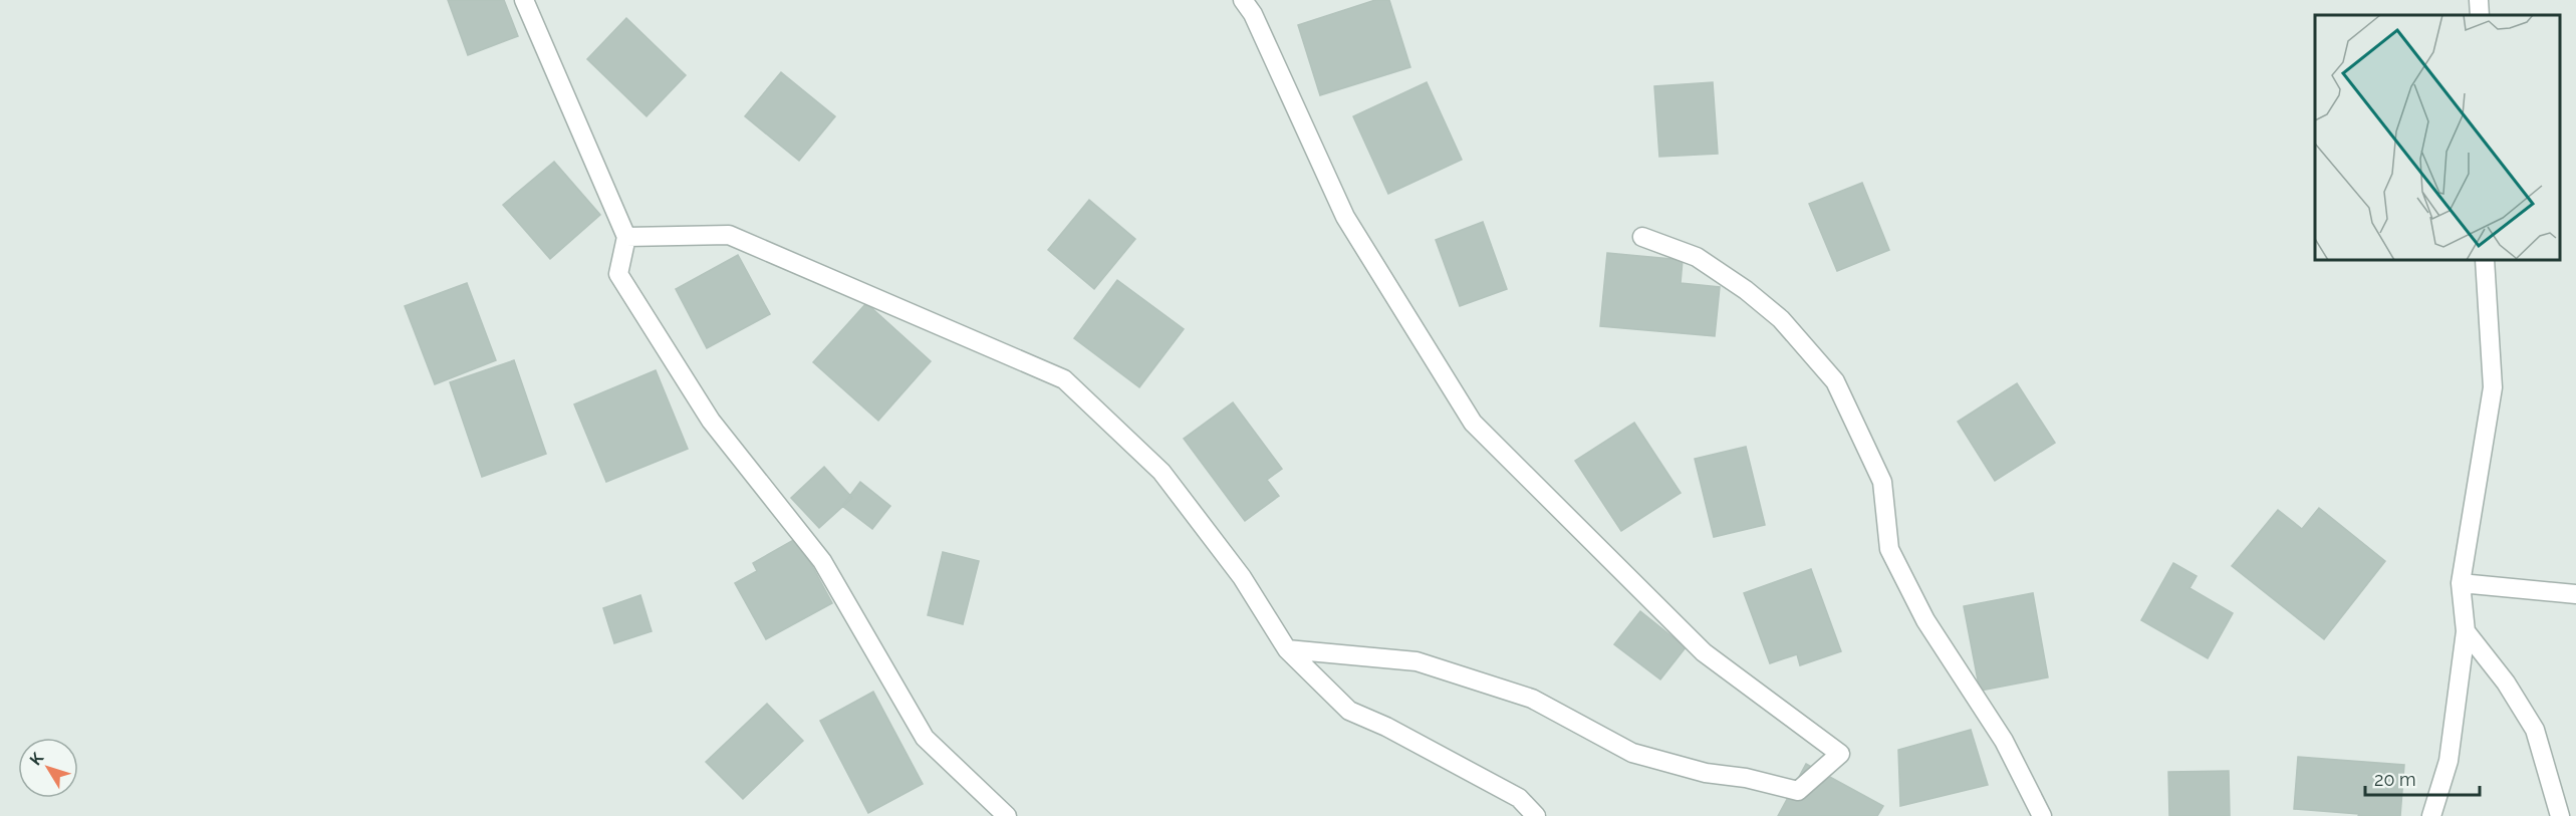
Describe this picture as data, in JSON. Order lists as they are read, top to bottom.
{
  "scale_bar": "20 m",
  "north": "top left"
}
